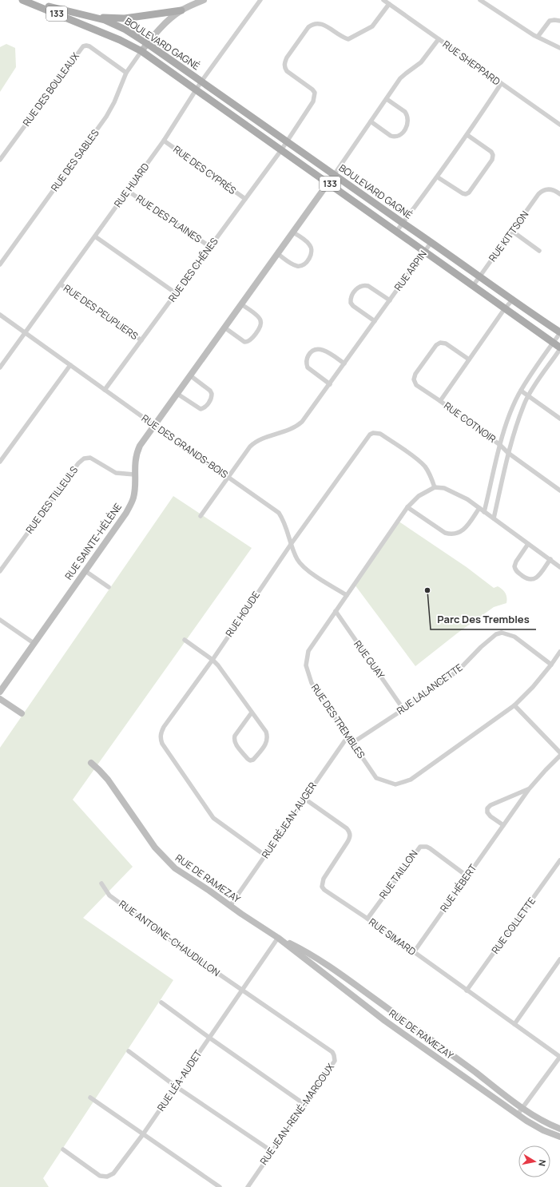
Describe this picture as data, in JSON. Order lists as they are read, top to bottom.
{
  "streets": {
    "main road": ["133", "BOULEVARD GAGNÉ"],
    "street": [
      "RUE SHEPPARD",
      "RUE DES BOULEAUX",
      "RUE DES SABLES",
      "RUE DES CYPRÈS",
      "RUE HUARD",
      "RUE DES PLAINES",
      "RUE KITTSON",
      "RUE DES CHÊNES",
      "RUE ARPIN",
      "RUE DES PEUPLIERS",
      "RUE COTNOIR",
      "RUE DES GRANDS-BOIS",
      "RUE DES TILLEULS",
      "RUE SAINTE-HÉLÈNE",
      "RUE HOUDE",
      "RUE GUAY",
      "RUE LALANCETTE",
      "RUE DES TREMBLES",
      "RUE RÉJEAN-AUGER",
      "RUE TAILLON",
      "RUE DE RAMEZAY",
      "RUE HÉBERT",
      "RUE COLLETTE",
      "RUE SIMARD",
      "RUE ANTOINE-CHAUDILLON",
      "RUE LÉA-AUDET",
      "RUE JEAN-RENÉ-MARCOUX"
    ]
  },
  "crossings": [
    ["BOULEVARD GAGNÉ", "RUE DES SABLES"],
    ["BOULEVARD GAGNÉ", "RUE HUARD"],
    ["BOULEVARD GAGNÉ", "RUE KITTSON"],
    ["BOULEVARD GAGNÉ", "RUE DES CHÊNES"],
    ["BOULEVARD GAGNÉ", "RUE ARPIN"],
    ["BOULEVARD GAGNÉ", "RUE COTNOIR"],
    ["BOULEVARD GAGNÉ", "RUE SAINTE-HÉLÈNE"],
    ["RUE SHEPPARD", "RUE DES CHÊNES"],
    ["RUE SHEPPARD", "RUE SAINTE-HÉLÈNE"],
    ["RUE DES BOULEAUX", "RUE DES SABLES"],
    ["RUE DES CYPRÈS", "RUE HUARD"],
    ["RUE DES CYPRÈS", "RUE DES CHÊNES"],
    ["RUE HUARD", "RUE DES PLAINES"],
    ["RUE HUARD", "RUE DES PEUPLIERS"],
    ["RUE HUARD", "RUE DES GRANDS-BOIS"],
    ["RUE DES PLAINES", "RUE DES CHÊNES"],
    ["RUE DES CHÊNES", "RUE DES PEUPLIERS"],
    ["RUE DES CHÊNES", "RUE DES GRANDS-BOIS"],
    ["RUE ARPIN", "RUE DES GRANDS-BOIS"],
    ["RUE DES GRANDS-BOIS", "RUE SAINTE-HÉLÈNE"],
    ["RUE DES GRANDS-BOIS", "RUE HOUDE"],
    ["RUE DES GRANDS-BOIS", "RUE DES TREMBLES"],
    ["RUE DES TILLEULS", "RUE SAINTE-HÉLÈNE"],
    ["RUE HOUDE", "RUE DES TREMBLES"],
    ["RUE HOUDE", "RUE RÉJEAN-AUGER"],
    ["RUE GUAY", "RUE LALANCETTE"],
    ["RUE GUAY", "RUE DES TREMBLES"],
    ["RUE LALANCETTE", "RUE DES TREMBLES"],
    ["RUE DES TREMBLES", "RUE RÉJEAN-AUGER"],
    ["RUE RÉJEAN-AUGER", "RUE DE RAMEZAY"],
    ["RUE RÉJEAN-AUGER", "RUE SIMARD"],
    ["RUE TAILLON", "RUE HÉBERT"],
    ["RUE TAILLON", "RUE SIMARD"],
    ["RUE DE RAMEZAY", "RUE LÉA-AUDET"],
    ["RUE HÉBERT", "RUE SIMARD"],
    ["RUE COLLETTE", "RUE SIMARD"],
    ["RUE ANTOINE-CHAUDILLON", "RUE LÉA-AUDET"],
    ["RUE ANTOINE-CHAUDILLON", "RUE JEAN-RENÉ-MARCOUX"],
    ["RUE LÉA-AUDET", "RUE JEAN-RENÉ-MARCOUX"]
  ],
  "places": ["Parc Des Trembles"],
  "north": "right"
}
